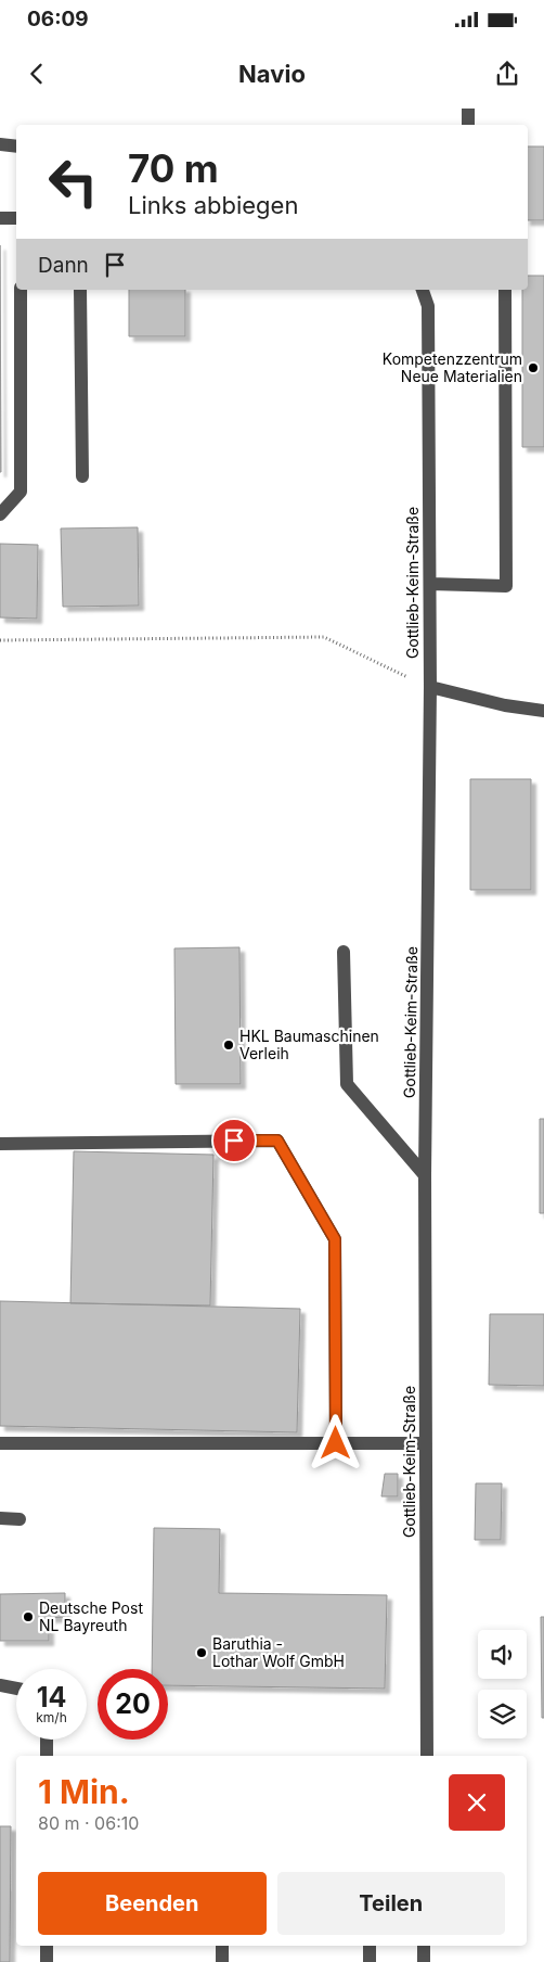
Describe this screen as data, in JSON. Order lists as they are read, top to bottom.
{
  "streets": {
    "street": ["Gottlieb-Keim-Straße"]
  },
  "places": [
    "Kompetenzzentrum Neue Materialien",
    "HKL Baumaschinen Verleih",
    "Deutsche Post NL Bayreuth",
    "Baruthia - Lothar Wolf GmbH"
  ],
  "page": {
    "status": "06:09",
    "header": "Navio",
    "turn": ["70 m", "Links abbiegen"],
    "then": "Dann",
    "speed": "14 km/h",
    "limit": "20",
    "heading": ["1 Min.", "80 m · 06:10"],
    "buttons": ["Beenden", "Teilen"]
  }
}
